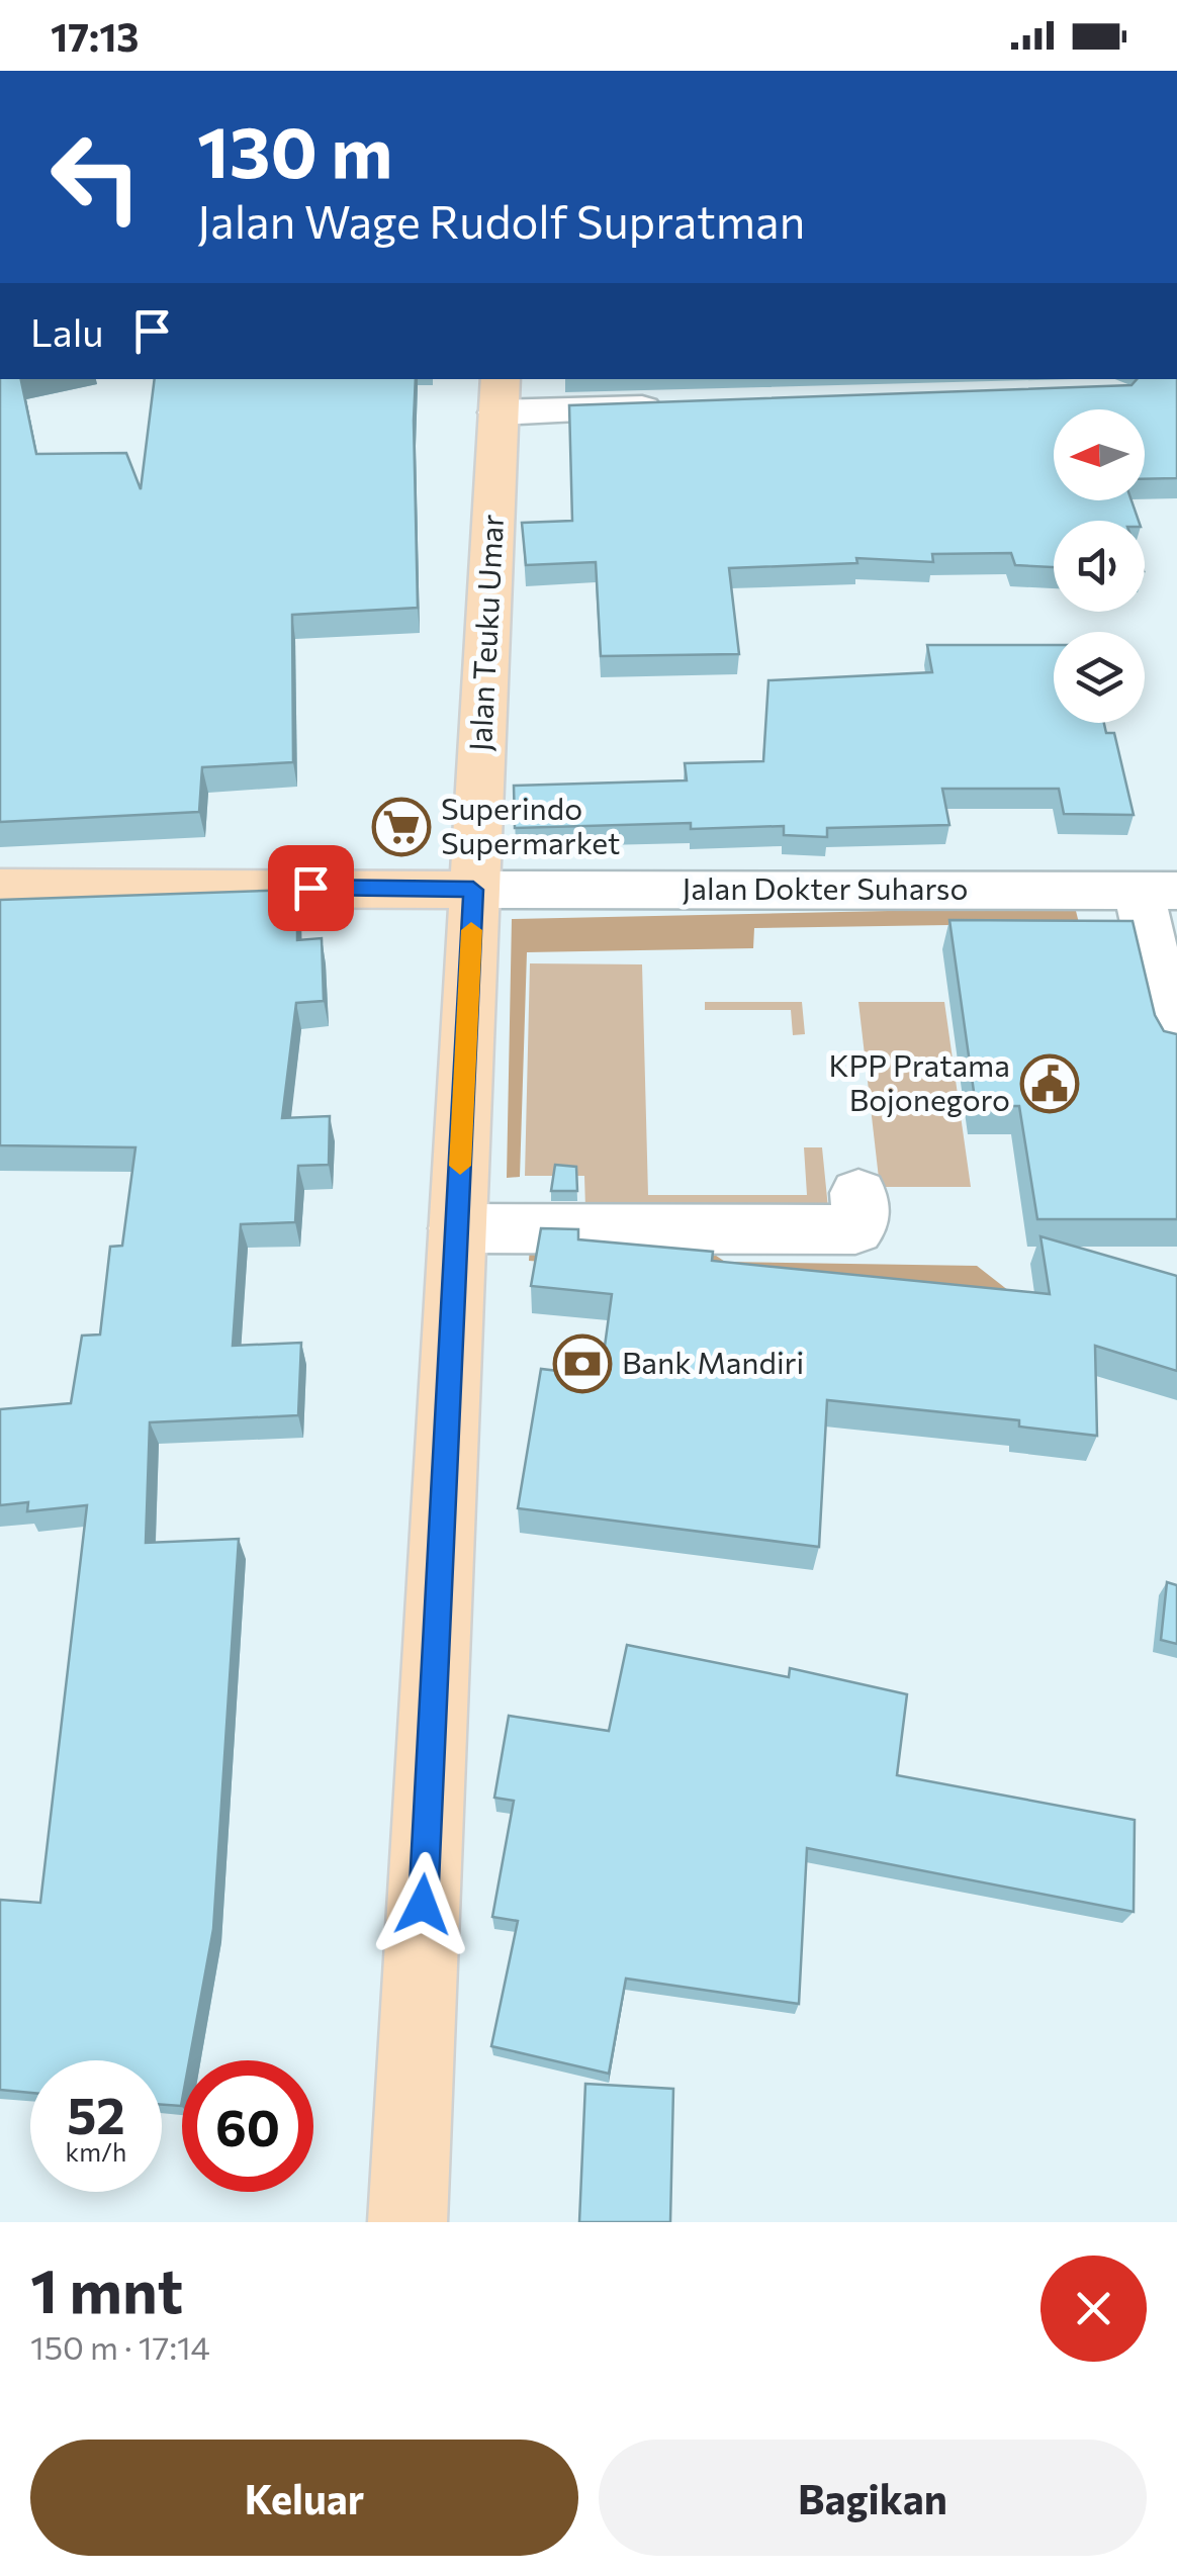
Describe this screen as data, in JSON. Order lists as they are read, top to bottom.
{
  "streets": {
    "main road": ["Jalan Teuku Umar"],
    "street": ["Jalan Dokter Suharso"]
  },
  "crossings": [
    ["Jalan Teuku Umar", "Jalan Dokter Suharso"]
  ],
  "places": {
    "supermarket": ["Superindo Supermarket"],
    "public building": ["KPP Pratama Bojonegoro"],
    "bank": ["Bank Mandiri"]
  },
  "north": "left",
  "page": {
    "status": "17:13",
    "turn": ["130 m", "Jalan Wage Rudolf Supratman"],
    "then": "Lalu",
    "speed": "52 km/h",
    "limit": "60",
    "heading": ["1 mnt", "150 m · 17:14"],
    "buttons": ["Keluar", "Bagikan"]
  }
}
